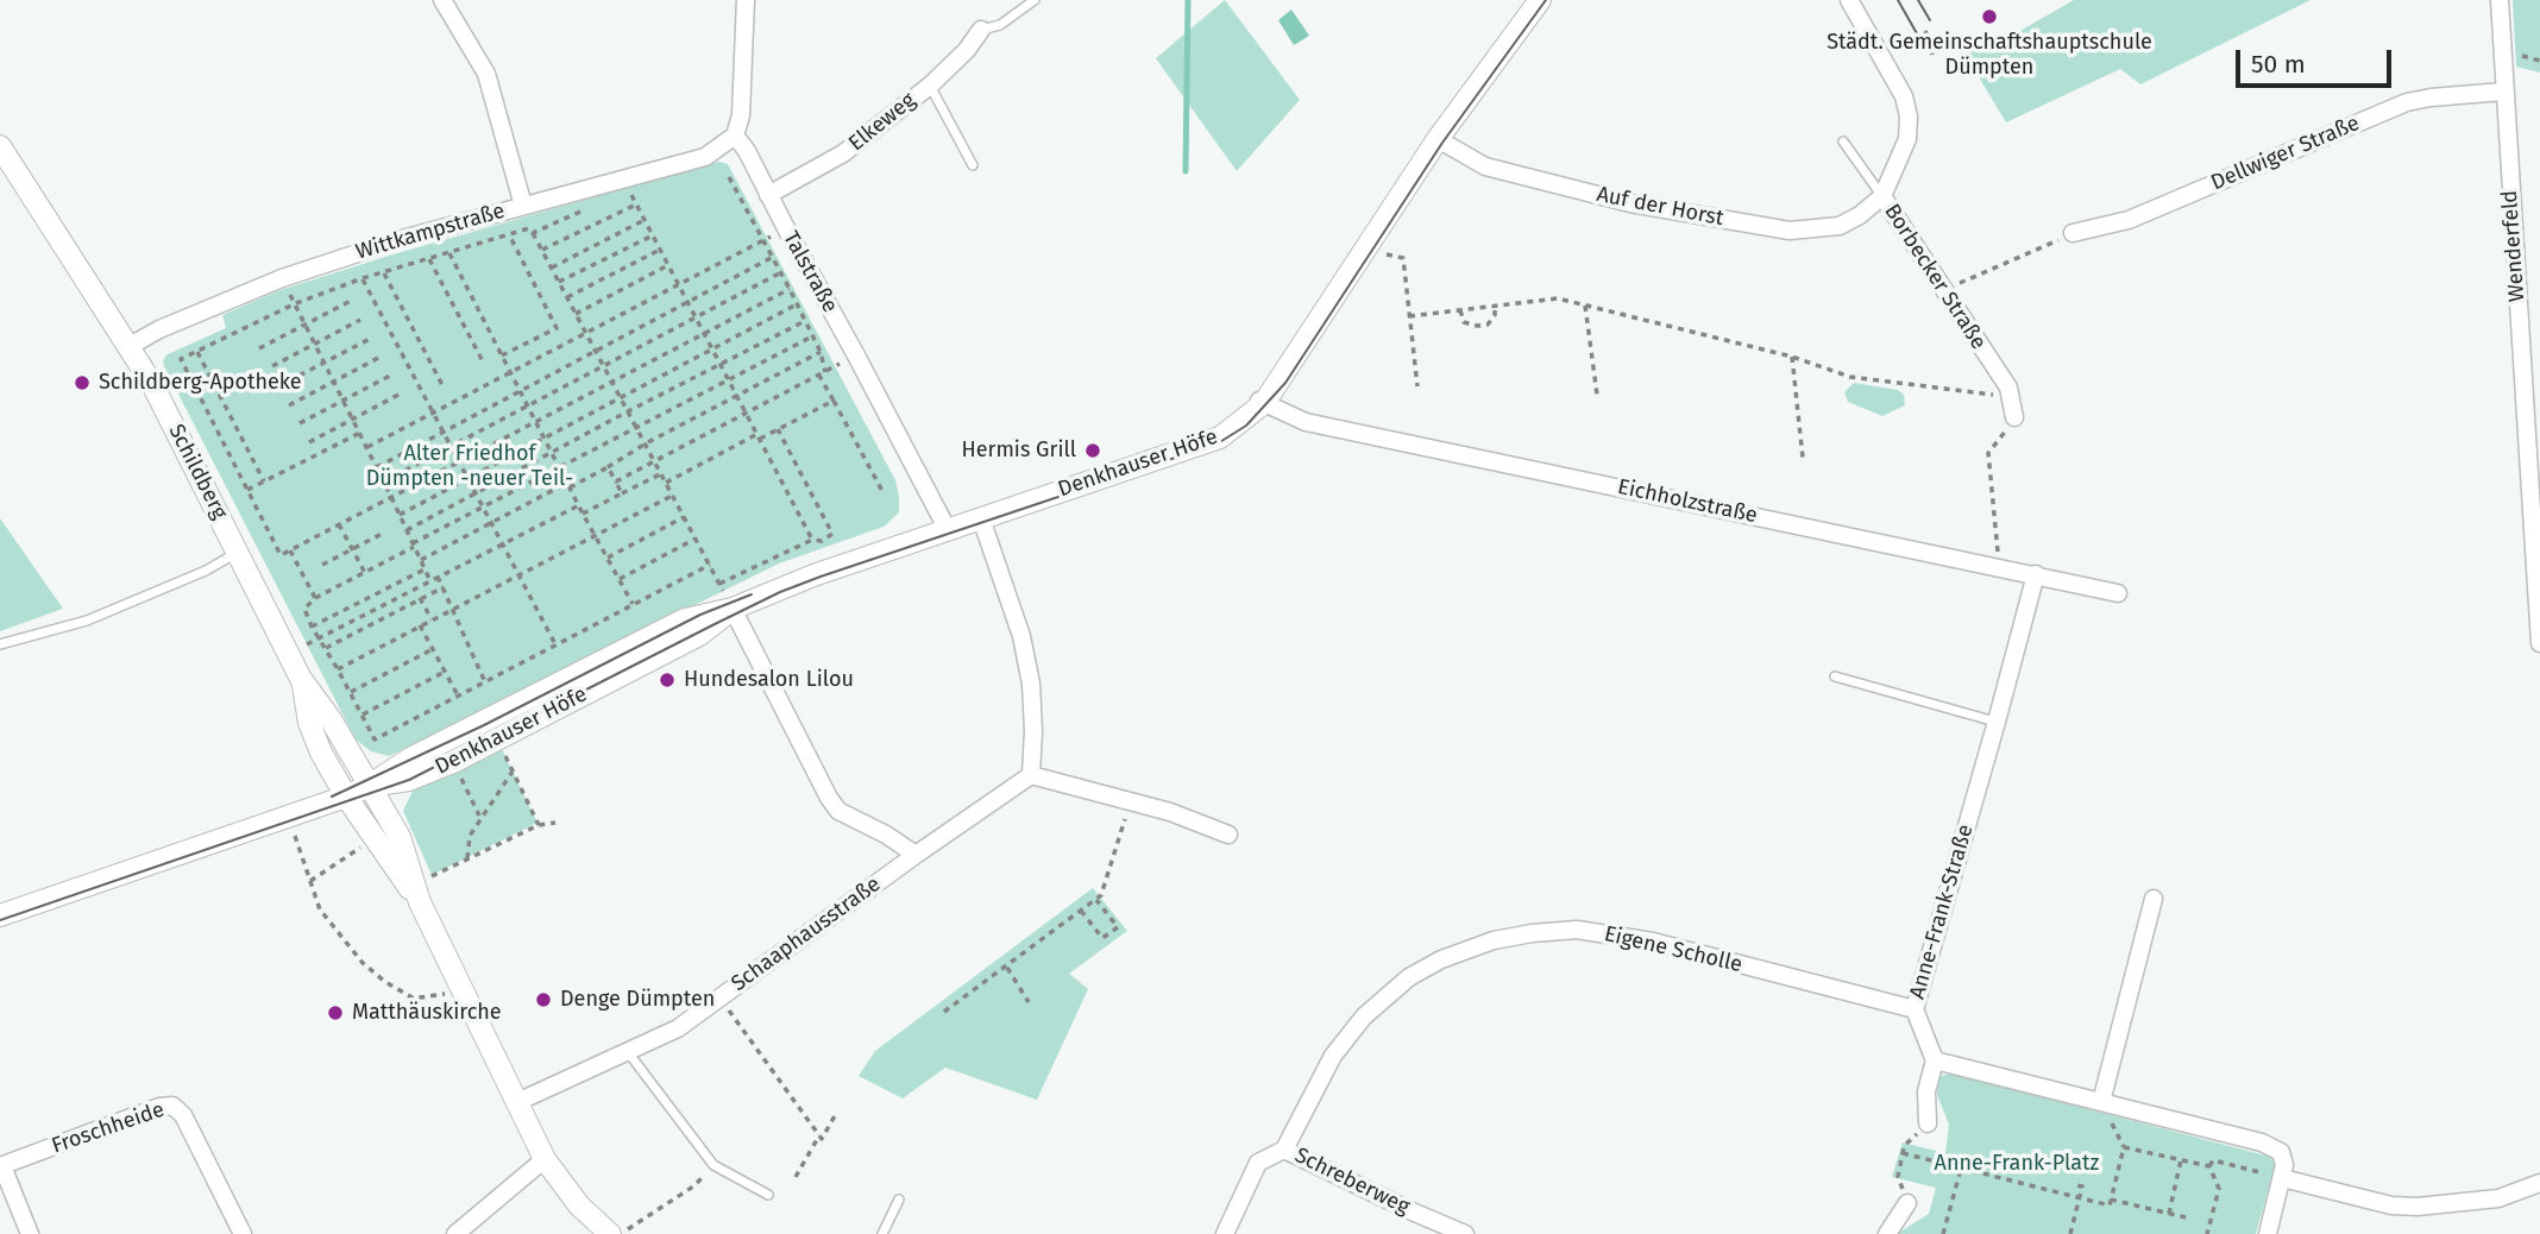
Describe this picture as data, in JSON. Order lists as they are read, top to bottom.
{
  "streets": {
    "street": [
      "Elkeweg",
      "Dellwiger Straße",
      "Auf der Horst",
      "Wittkampstraße",
      "Wenderfeld",
      "Talstraße",
      "Borbecker Straße",
      "Denkhauser Höfe",
      "Schildberg",
      "Eichholzstraße",
      "Anne-Frank-Straße",
      "Schaaphausstraße",
      "Eigene Scholle",
      "Froschheide",
      "Schreberweg"
    ]
  },
  "crossings": [
    ["Elkeweg", "Talstraße"],
    ["Dellwiger Straße", "Wenderfeld"],
    ["Auf der Horst", "Borbecker Straße"],
    ["Auf der Horst", "Denkhauser Höfe"],
    ["Wittkampstraße", "Talstraße"],
    ["Wittkampstraße", "Schildberg"],
    ["Talstraße", "Denkhauser Höfe"],
    ["Denkhauser Höfe", "Schildberg"],
    ["Denkhauser Höfe", "Eichholzstraße"],
    ["Eichholzstraße", "Anne-Frank-Straße"],
    ["Anne-Frank-Straße", "Eigene Scholle"],
    ["Eigene Scholle", "Schreberweg"]
  ],
  "parks": ["Alter Friedhof Dümpten -neuer Teil-", "Anne-Frank-Platz"],
  "places": [
    "Städt. Gemeinschaftshauptschule Dümpten",
    "Schildberg-Apotheke",
    "Hermis Grill",
    "Hundesalon Lilou",
    "Denge Dümpten",
    "Matthäuskirche"
  ],
  "scale_bar": "50 m"
}
